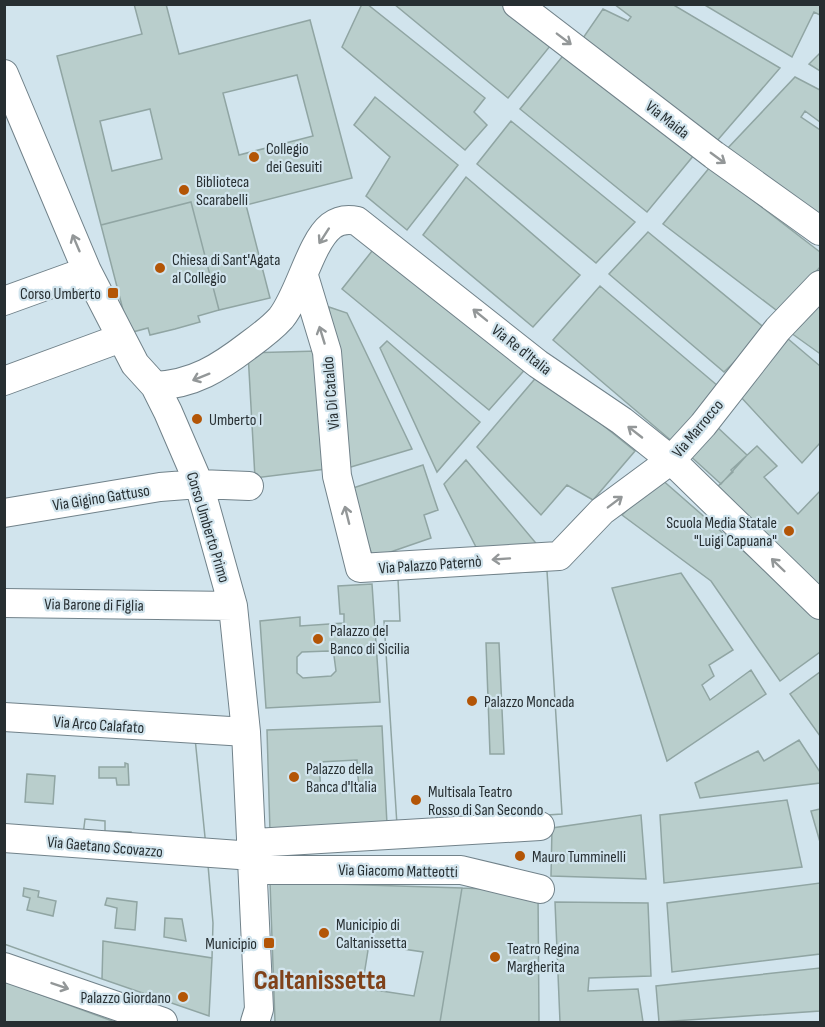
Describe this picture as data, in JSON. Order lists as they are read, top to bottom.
{
  "streets": {
    "street": [
      "Via Maida",
      "Via Re d'Italia",
      "Via Di Cataldo",
      "Via Marrocco",
      "Via Gigino Gattuso",
      "Corso Umberto Primo",
      "Via Palazzo Paternò",
      "Via Barone di Figlia",
      "Via Arco Calafato",
      "Via Gaetano Scovazzo",
      "Via Giacomo Matteotti"
    ]
  },
  "crossings": [
    ["Via Re d'Italia", "Via Di Cataldo"],
    ["Via Re d'Italia", "Via Marrocco"],
    ["Via Re d'Italia", "Corso Umberto Primo"],
    ["Via Di Cataldo", "Via Palazzo Paternò"],
    ["Via Marrocco", "Via Palazzo Paternò"],
    ["Via Gigino Gattuso", "Corso Umberto Primo"],
    ["Corso Umberto Primo", "Via Barone di Figlia"],
    ["Corso Umberto Primo", "Via Arco Calafato"],
    ["Corso Umberto Primo", "Via Gaetano Scovazzo"],
    ["Corso Umberto Primo", "Via Giacomo Matteotti"],
    ["Via Gaetano Scovazzo", "Via Giacomo Matteotti"]
  ],
  "one_way": ["Via Maida", "Via Di Cataldo", "Via Marrocco"],
  "districts": ["Caltanissetta"],
  "places": {
    "other": [
      "Collegio dei Gesuiti",
      "Biblioteca Scarabelli",
      "Chiesa di Sant'Agata al Collegio",
      "Umberto I",
      "Scuola Media Statale \"Luigi Capuana\"",
      "Palazzo del Banco di Sicilia",
      "Palazzo Moncada",
      "Palazzo della Banca d'Italia",
      "Multisala Teatro Rosso di San Secondo",
      "Mauro Tumminelli",
      "Municipio di Caltanissetta",
      "Teatro Regina Margherita",
      "Palazzo Giordano"
    ],
    "transit": ["Corso Umberto", "Municipio"]
  }
}
